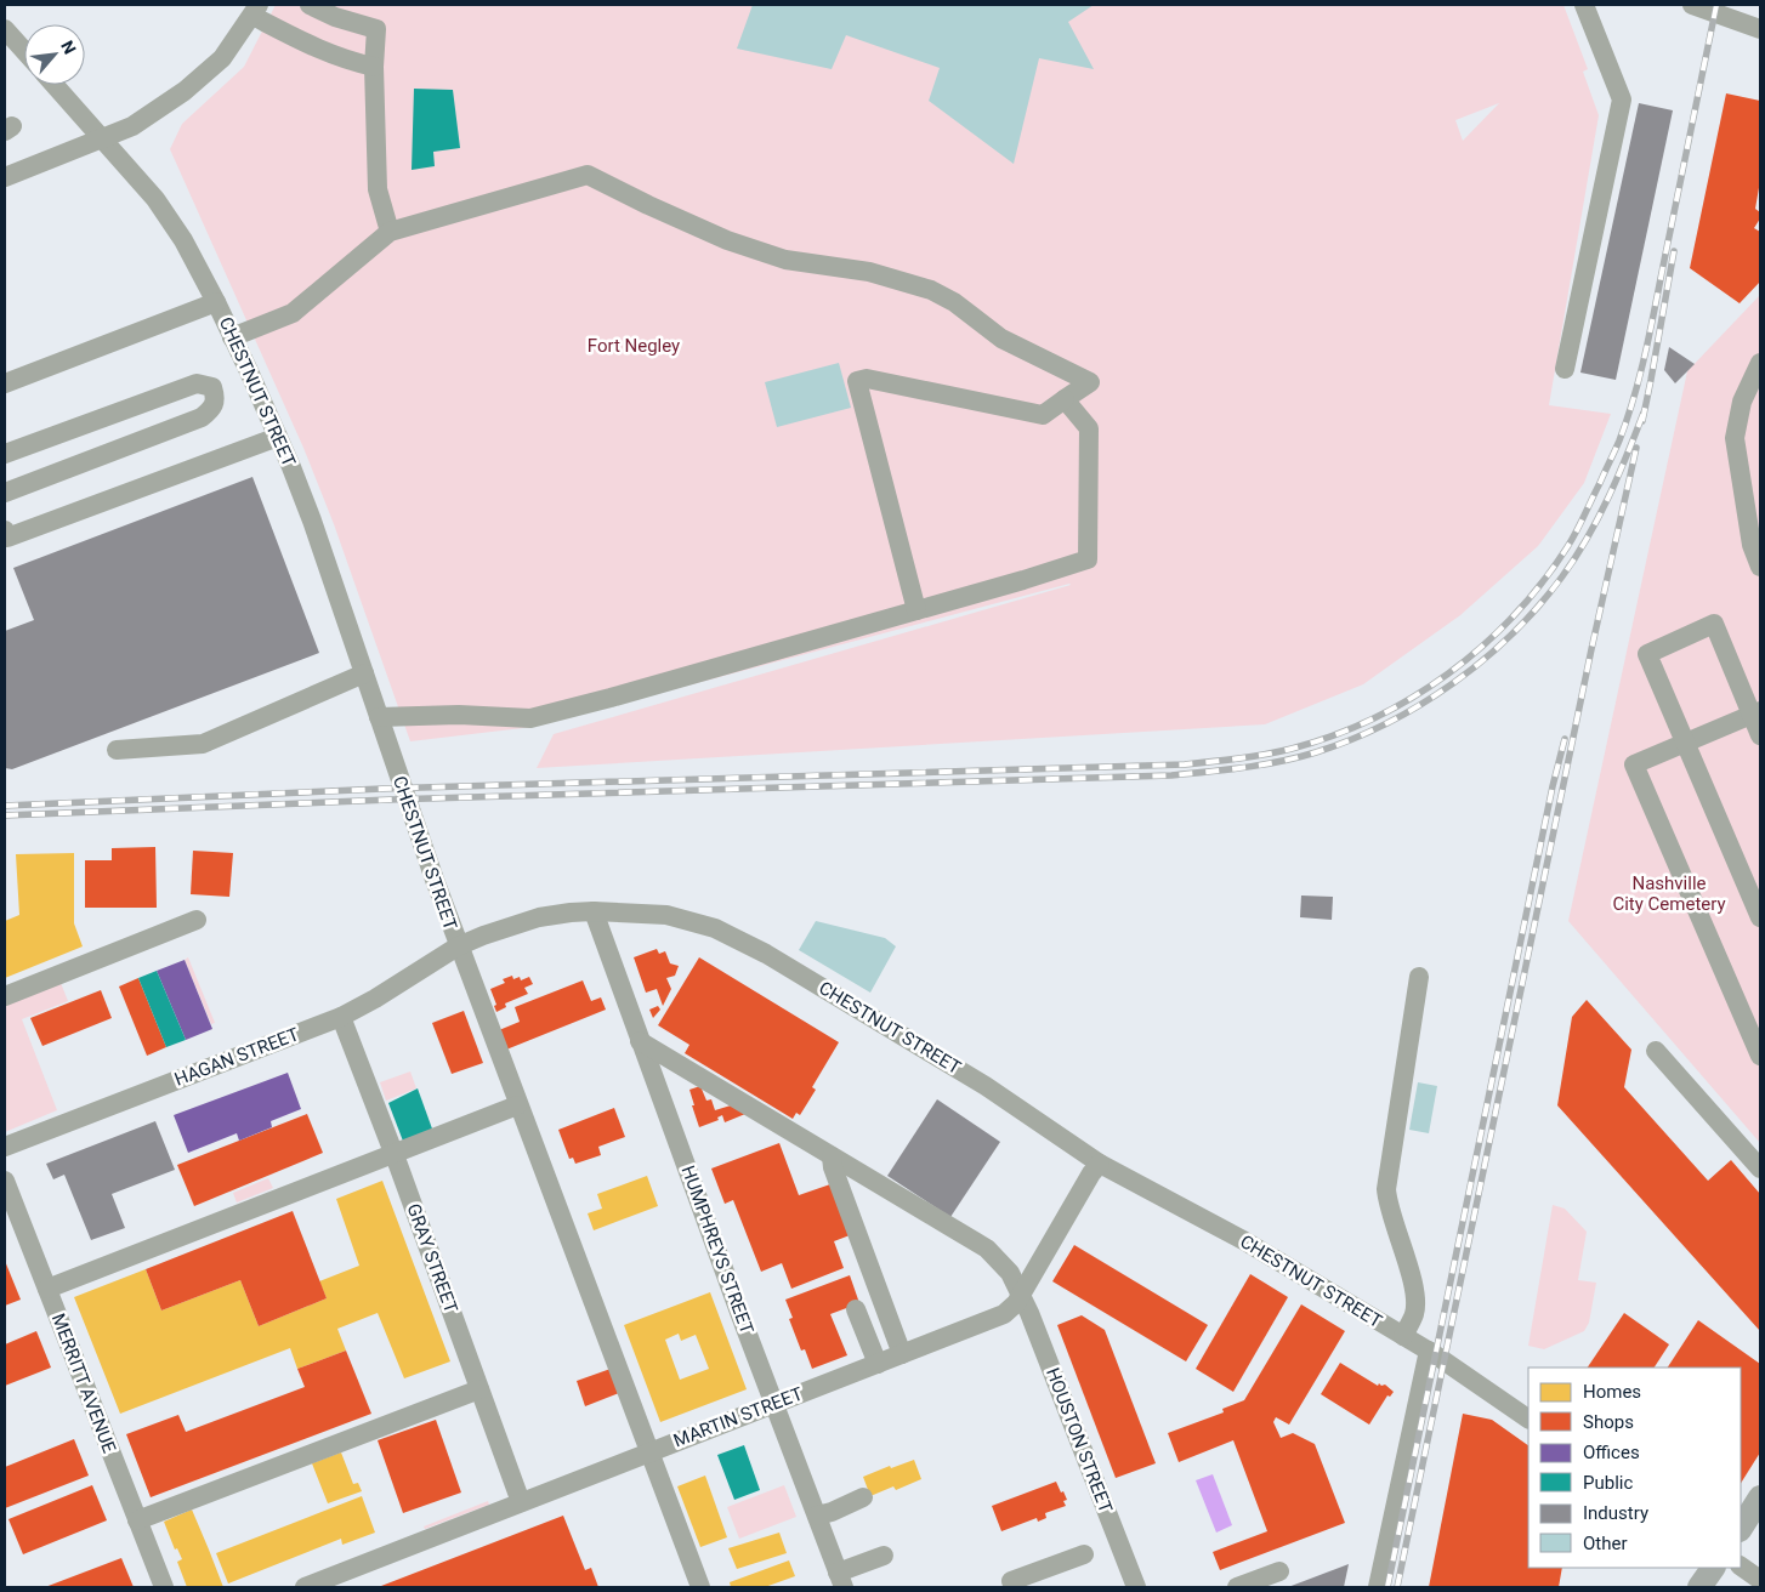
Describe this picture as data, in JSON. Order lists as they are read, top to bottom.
{
  "streets": {
    "street": [
      "CHESTNUT STREET",
      "HAGAN STREET",
      "HUMPHREYS STREET",
      "GRAY STREET",
      "MERRITT AVENUE",
      "MARTIN STREET",
      "HOUSTON STREET"
    ]
  },
  "crossings": [
    ["CHESTNUT STREET", "HAGAN STREET"],
    ["CHESTNUT STREET", "HUMPHREYS STREET"],
    ["CHESTNUT STREET", "MARTIN STREET"],
    ["HAGAN STREET", "GRAY STREET"],
    ["HUMPHREYS STREET", "MARTIN STREET"],
    ["HUMPHREYS STREET", "HOUSTON STREET"],
    ["GRAY STREET", "MARTIN STREET"],
    ["MARTIN STREET", "HOUSTON STREET"]
  ],
  "parks": ["Fort Negley", "Nashville City Cemetery"],
  "legend": [
    "Homes",
    "Shops",
    "Offices",
    "Public",
    "Industry",
    "Other"
  ],
  "north": "top right"
}
